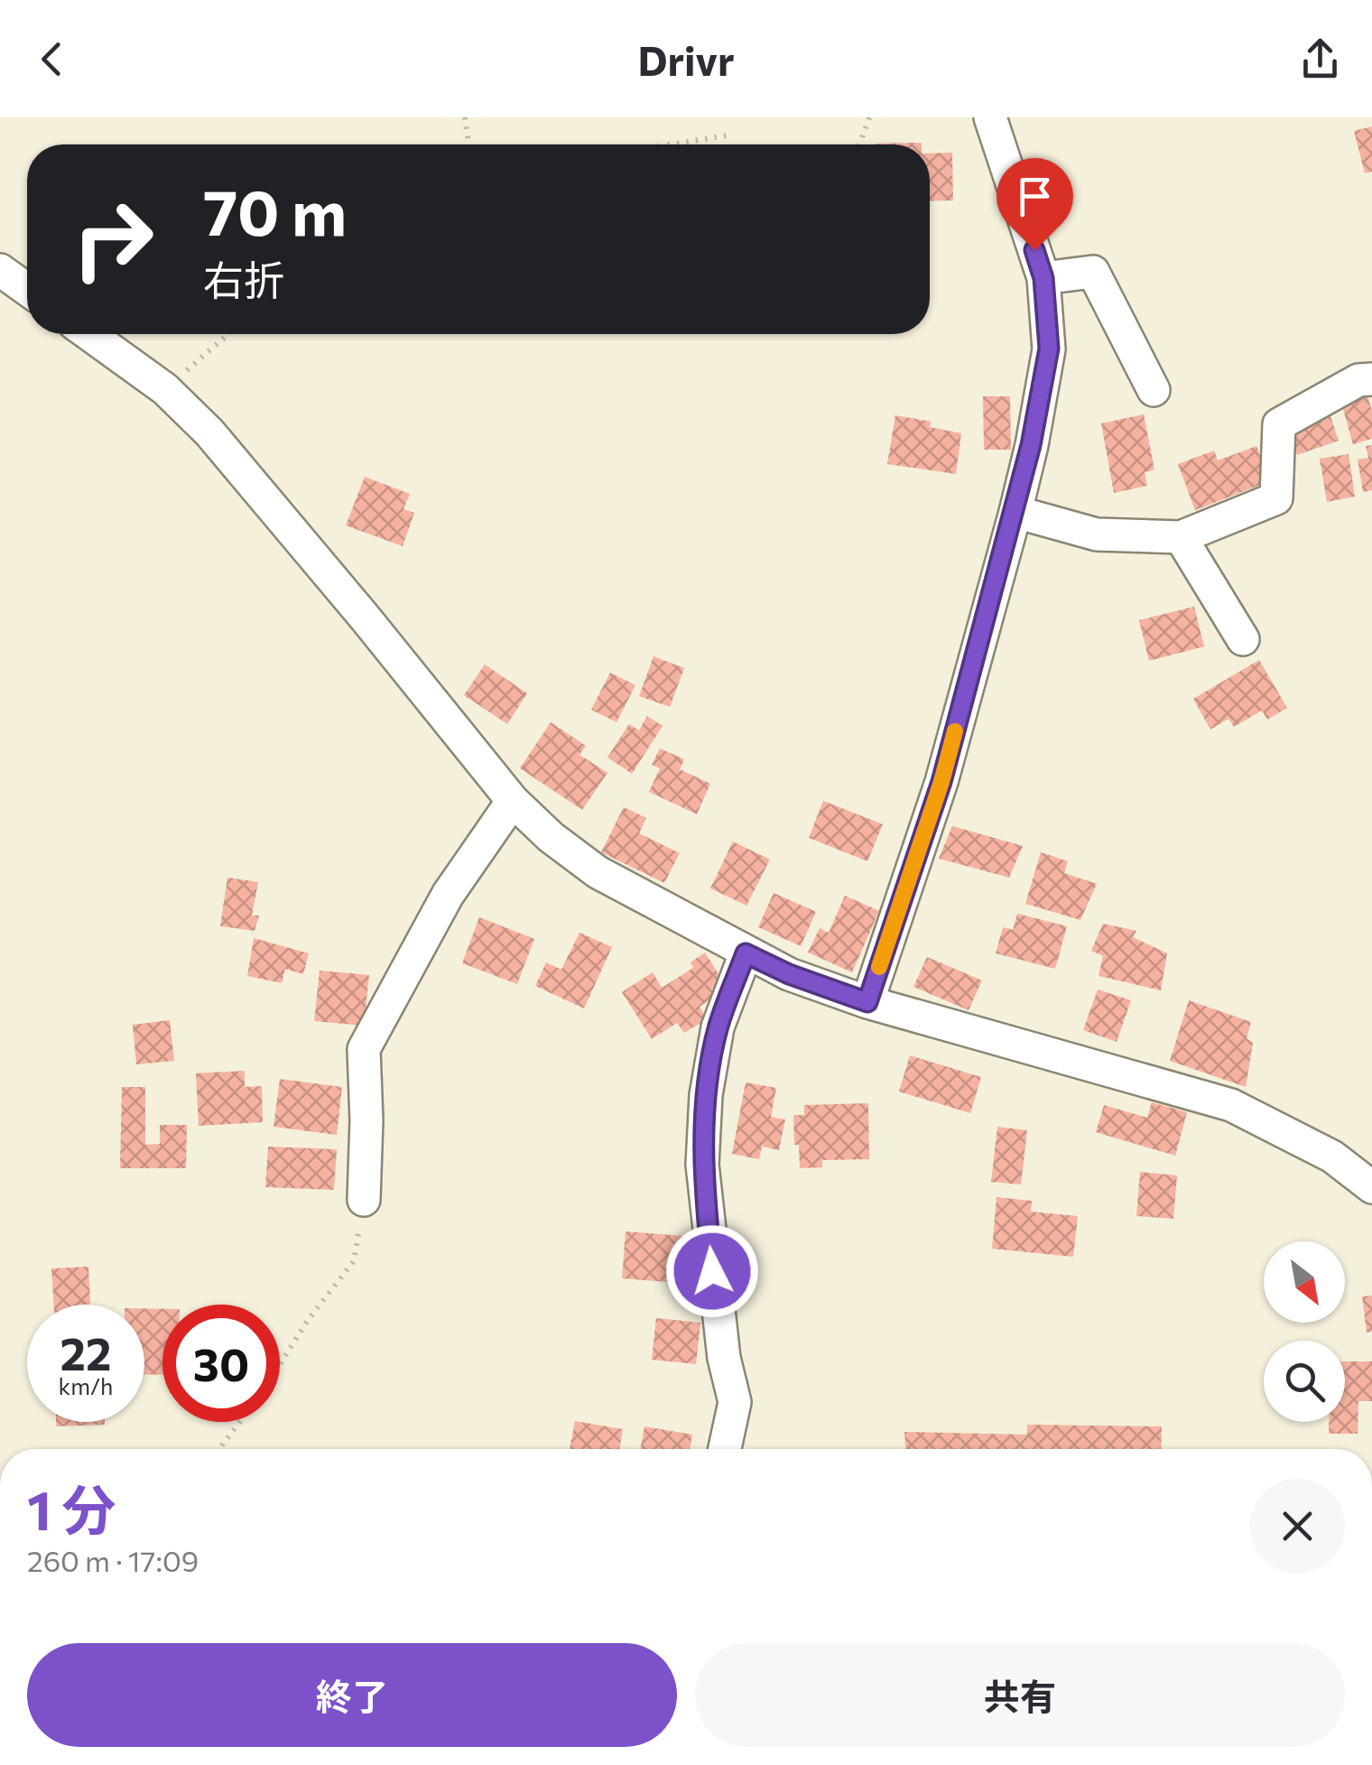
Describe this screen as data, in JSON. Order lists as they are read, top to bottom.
{
  "north": "bottom right",
  "page": {
    "header": "Drivr",
    "turn": ["70 m", "右折"],
    "speed": "22 km/h",
    "limit": "30",
    "heading": ["1 分", "260 m · 17:09"],
    "buttons": ["終了", "共有"]
  }
}
